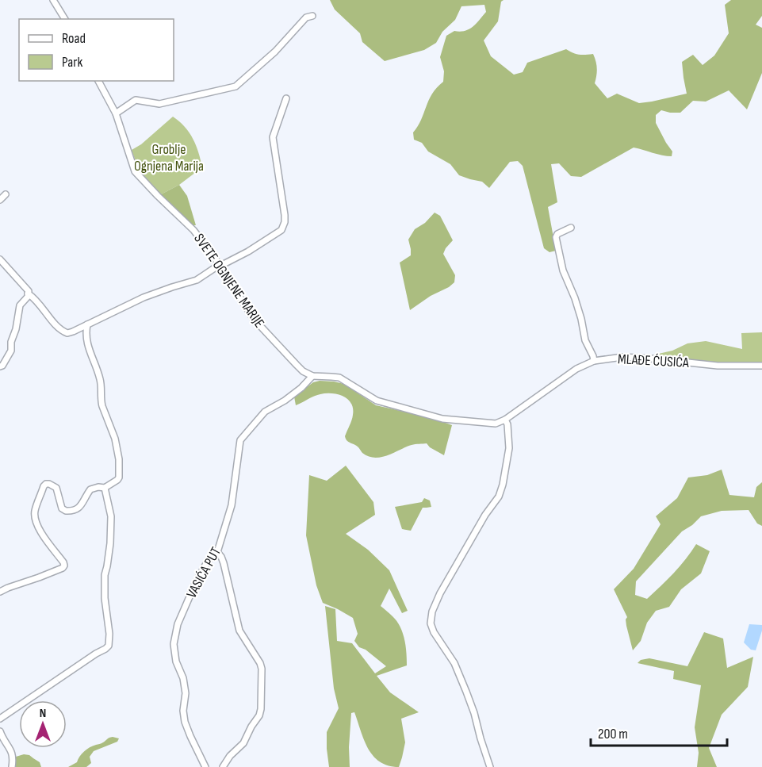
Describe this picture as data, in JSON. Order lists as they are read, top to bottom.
{
  "streets": {
    "street": ["SVETE OGNJENE MARIJE", "MLAĐE ĆUSIĆA", "VASIĆA PUT"]
  },
  "crossings": [
    ["SVETE OGNJENE MARIJE", "VASIĆA PUT"]
  ],
  "parks": ["Groblje Ognjena Marija"],
  "legend": ["Road", "Park"],
  "scale_bar": "200 m",
  "north": "top"
}
